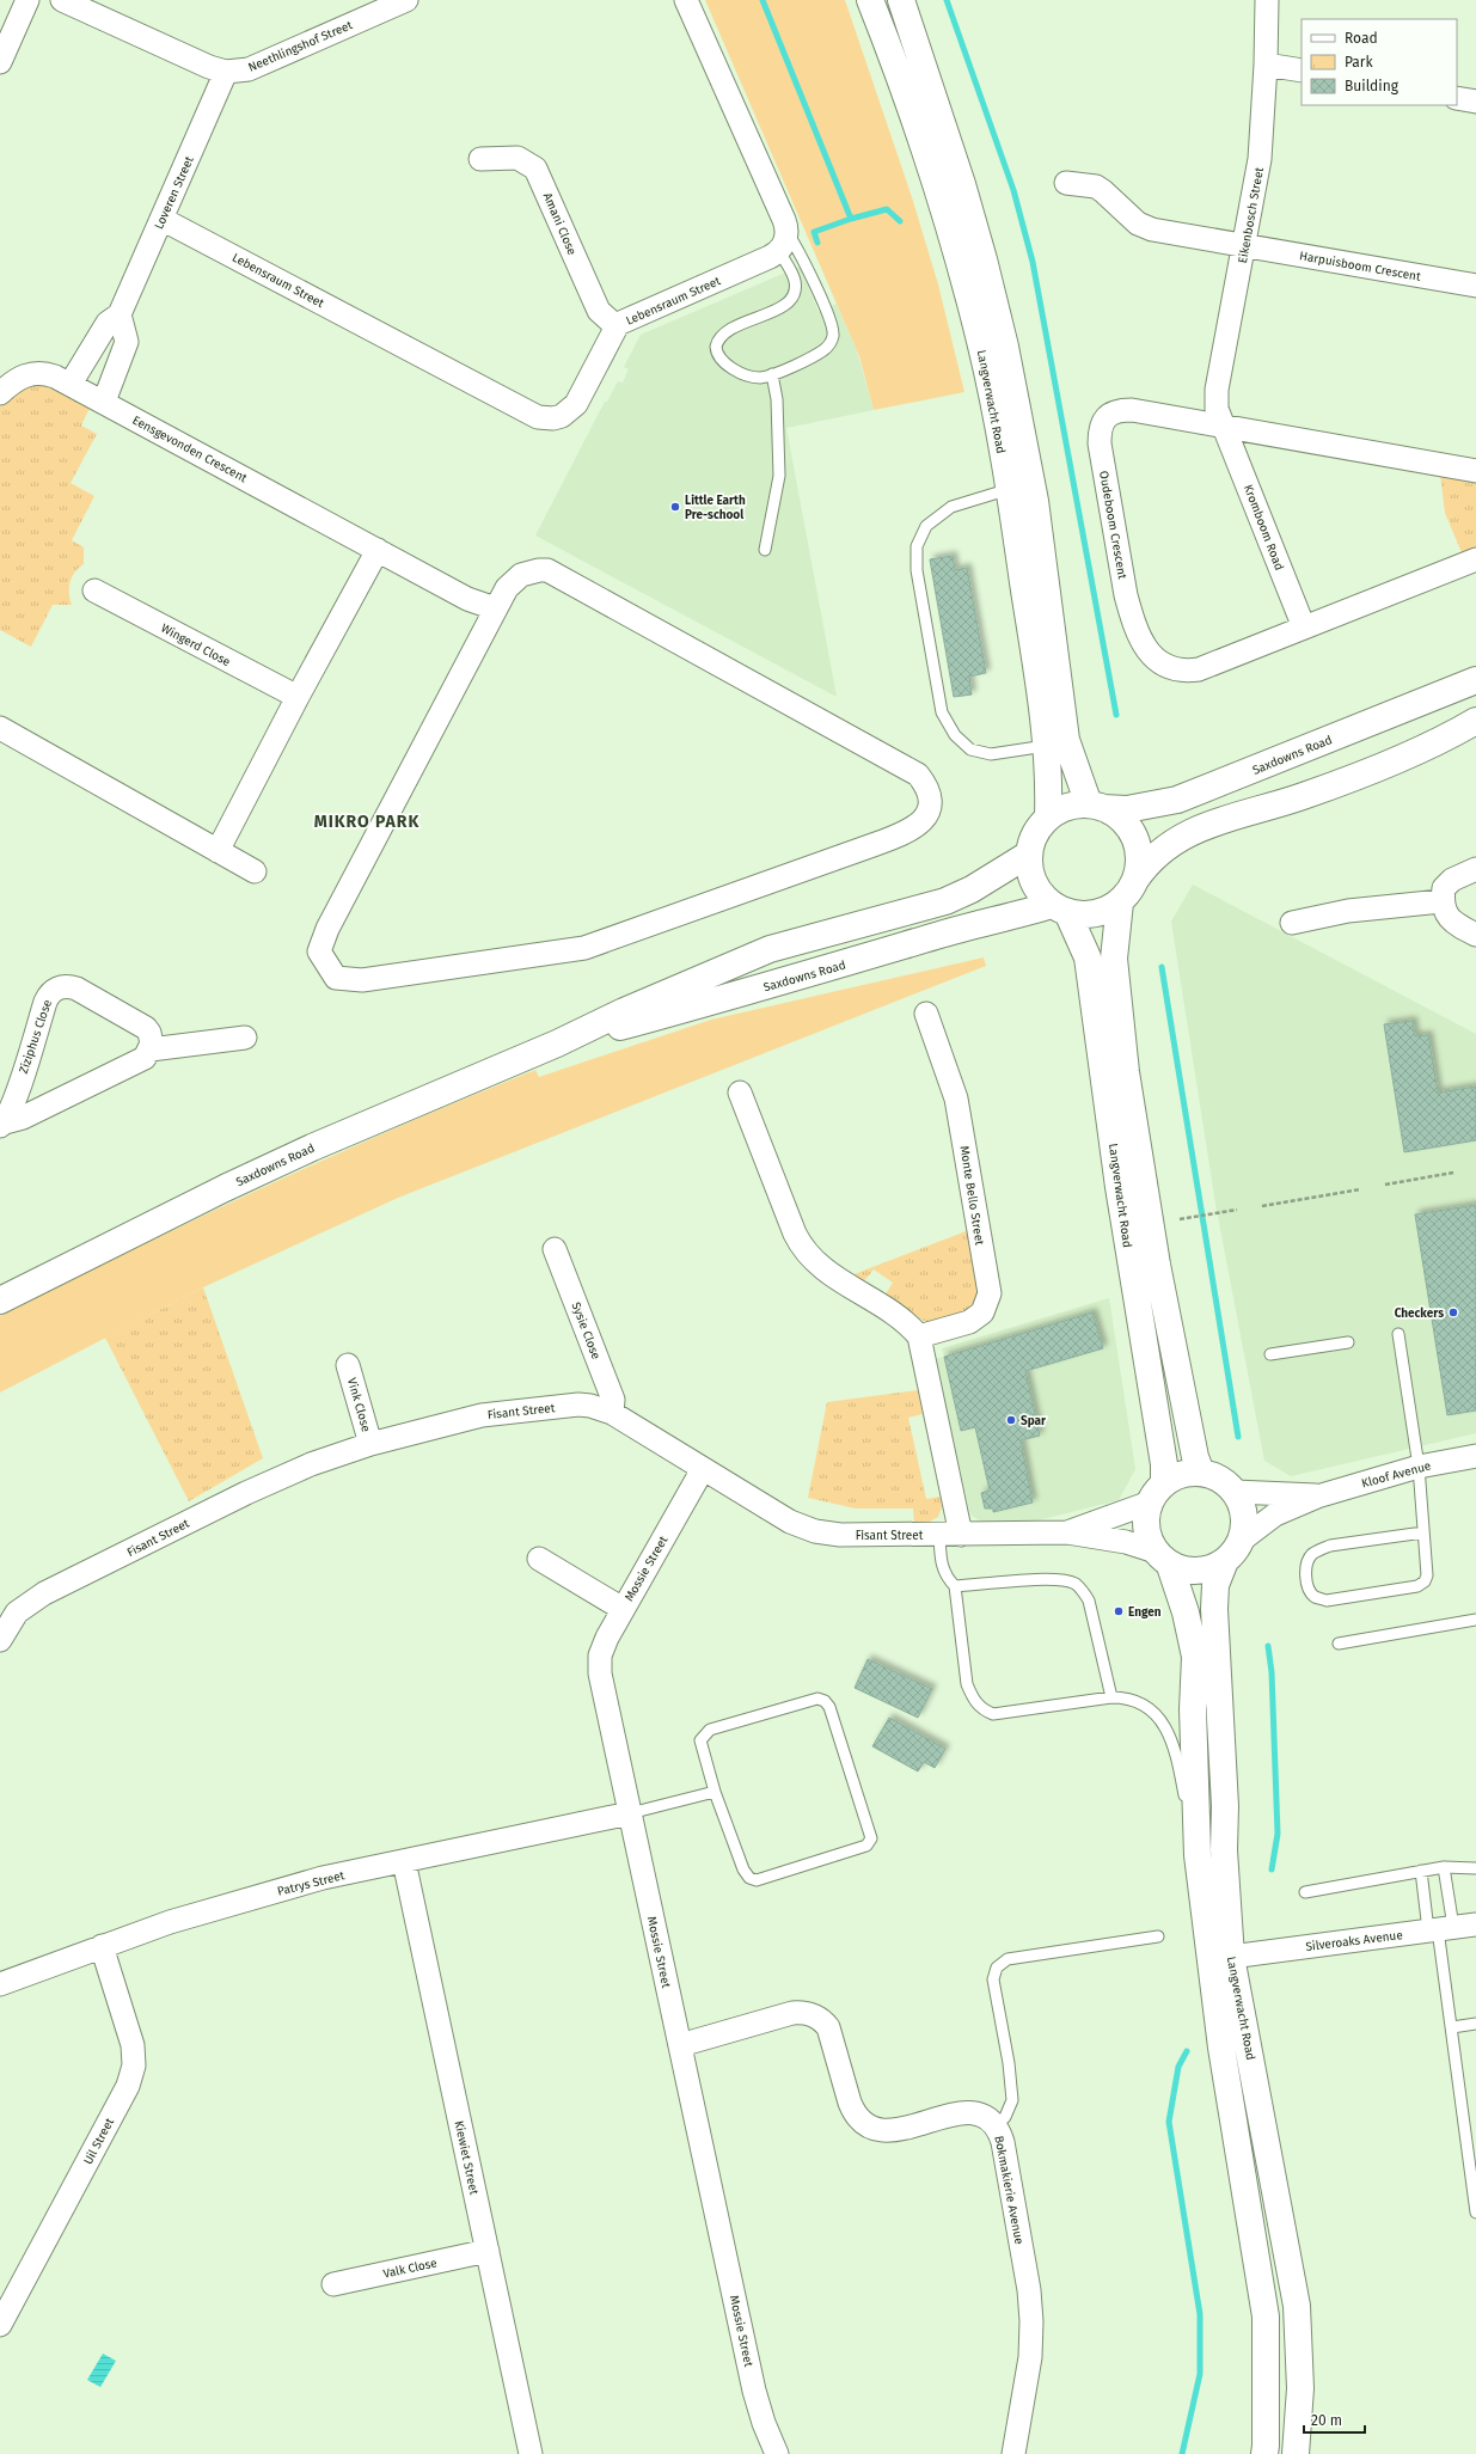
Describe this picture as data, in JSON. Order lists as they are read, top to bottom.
{
  "streets": {
    "street": [
      "Neethlingshof Street",
      "Loveren Street",
      "Eikenbosch Street",
      "Amani Close",
      "Harpuisboom Crescent",
      "Lebensraum Street",
      "Langverwacht Road",
      "Eensgevonden Crescent",
      "Oudeboom Crescent",
      "Kromboom Road",
      "Wingerd Close",
      "Saxdowns Road",
      "Ziziphus Close",
      "Monte Bello Street",
      "Sysie Close",
      "Vink Close",
      "Fisant Street",
      "Kloof Avenue",
      "Mossie Street",
      "Patrys Street",
      "Silveroaks Avenue",
      "Uil Street",
      "Kiewiet Street",
      "Bokmakierie Avenue",
      "Valk Close"
    ]
  },
  "crossings": [
    ["Neethlingshof Street", "Loveren Street"],
    ["Loveren Street", "Lebensraum Street"],
    ["Loveren Street", "Eensgevonden Crescent"],
    ["Eikenbosch Street", "Harpuisboom Crescent"],
    ["Eikenbosch Street", "Oudeboom Crescent"],
    ["Eikenbosch Street", "Kromboom Road"],
    ["Amani Close", "Lebensraum Street"],
    ["Langverwacht Road", "Saxdowns Road"],
    ["Langverwacht Road", "Fisant Street"],
    ["Langverwacht Road", "Kloof Avenue"],
    ["Langverwacht Road", "Silveroaks Avenue"],
    ["Oudeboom Crescent", "Kromboom Road"],
    ["Sysie Close", "Fisant Street"],
    ["Vink Close", "Fisant Street"],
    ["Fisant Street", "Kloof Avenue"],
    ["Fisant Street", "Mossie Street"],
    ["Mossie Street", "Patrys Street"],
    ["Mossie Street", "Bokmakierie Avenue"],
    ["Patrys Street", "Uil Street"],
    ["Patrys Street", "Kiewiet Street"],
    ["Kiewiet Street", "Valk Close"]
  ],
  "districts": ["MIKRO PARK"],
  "places": [
    "Little Earth Pre-school",
    "Checkers",
    "Spar",
    "Engen"
  ],
  "legend": ["Road", "Park", "Building"],
  "scale_bar": "20 m"
}
